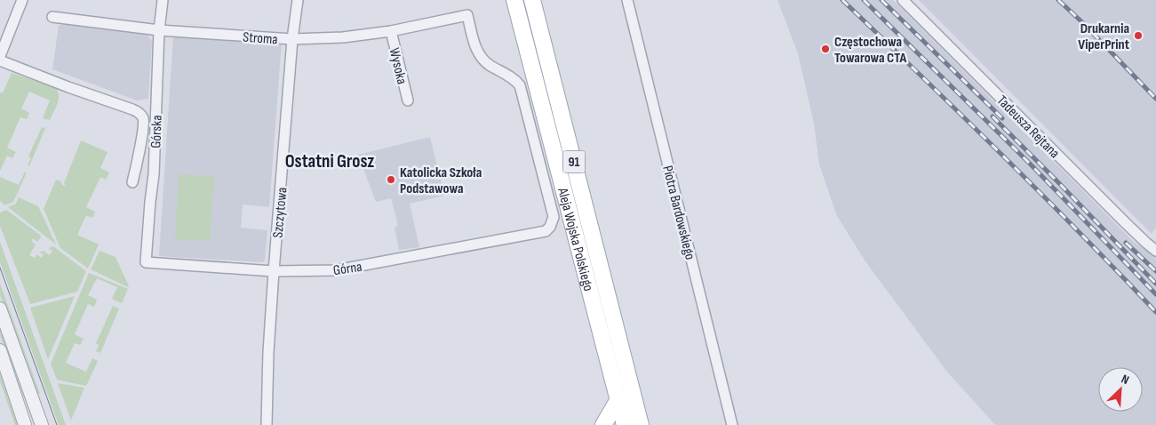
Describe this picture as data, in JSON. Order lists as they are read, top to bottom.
{
  "streets": {
    "main road": ["91", "Aleja Wojska Polskiego"],
    "street": [
      "Stroma",
      "Wysoka",
      "Tadeusza Rejtana",
      "Górska",
      "Szczytowa",
      "Piotra Bardowskiego",
      "Górna"
    ]
  },
  "crossings": [
    ["Stroma", "Wysoka"],
    ["Stroma", "Górska"],
    ["Stroma", "Szczytowa"],
    ["Stroma", "Górna"],
    ["Górska", "Górna"],
    ["Szczytowa", "Górna"]
  ],
  "districts": ["Ostatni Grosz"],
  "places": ["Drukarnia ViperPrint", "Częstochowa Towarowa CTA", "Katolicka Szkoła Podstawowa"],
  "north": "top right"
}
